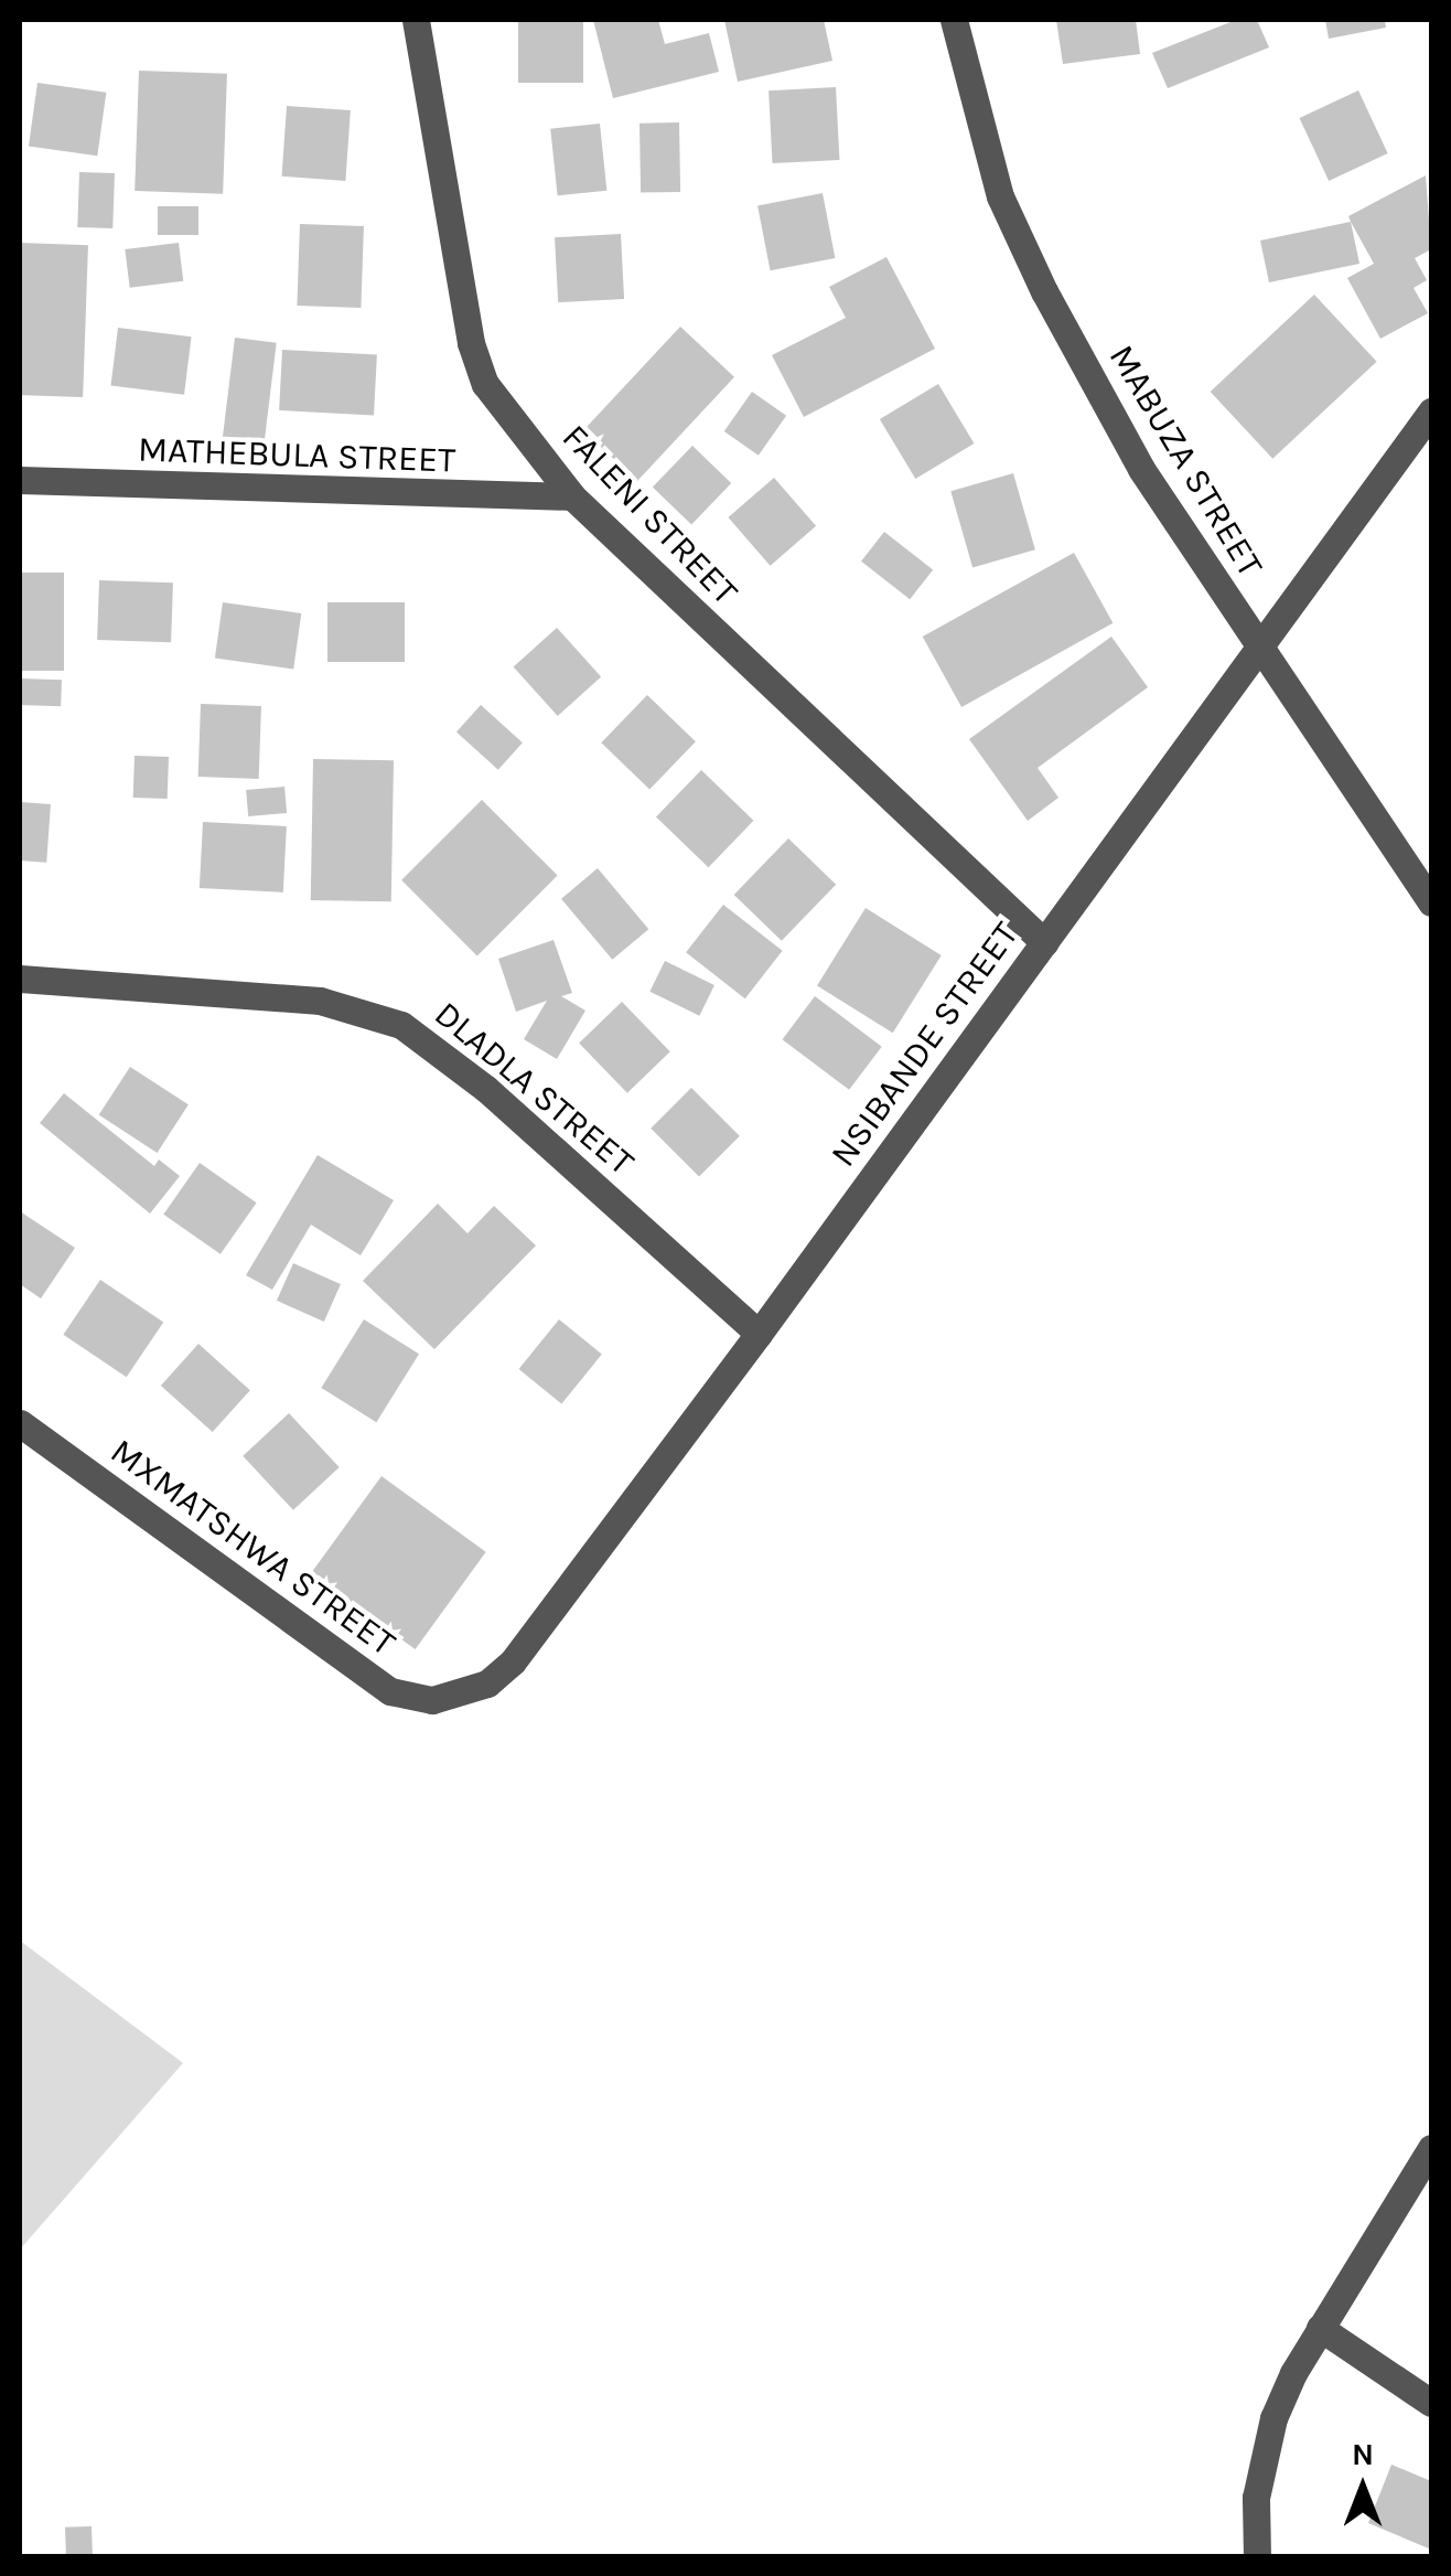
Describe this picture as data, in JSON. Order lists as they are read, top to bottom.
{
  "streets": {
    "street": [
      "MATHEBULA STREET",
      "MABUZA STREET",
      "FALENI STREET",
      "NSIBANDE STREET",
      "DLADLA STREET",
      "MXMATSHWA STREET"
    ]
  },
  "crossings": [
    ["MATHEBULA STREET", "FALENI STREET"],
    ["MABUZA STREET", "NSIBANDE STREET"],
    ["FALENI STREET", "NSIBANDE STREET"],
    ["NSIBANDE STREET", "DLADLA STREET"],
    ["NSIBANDE STREET", "MXMATSHWA STREET"]
  ],
  "north": "top"
}
